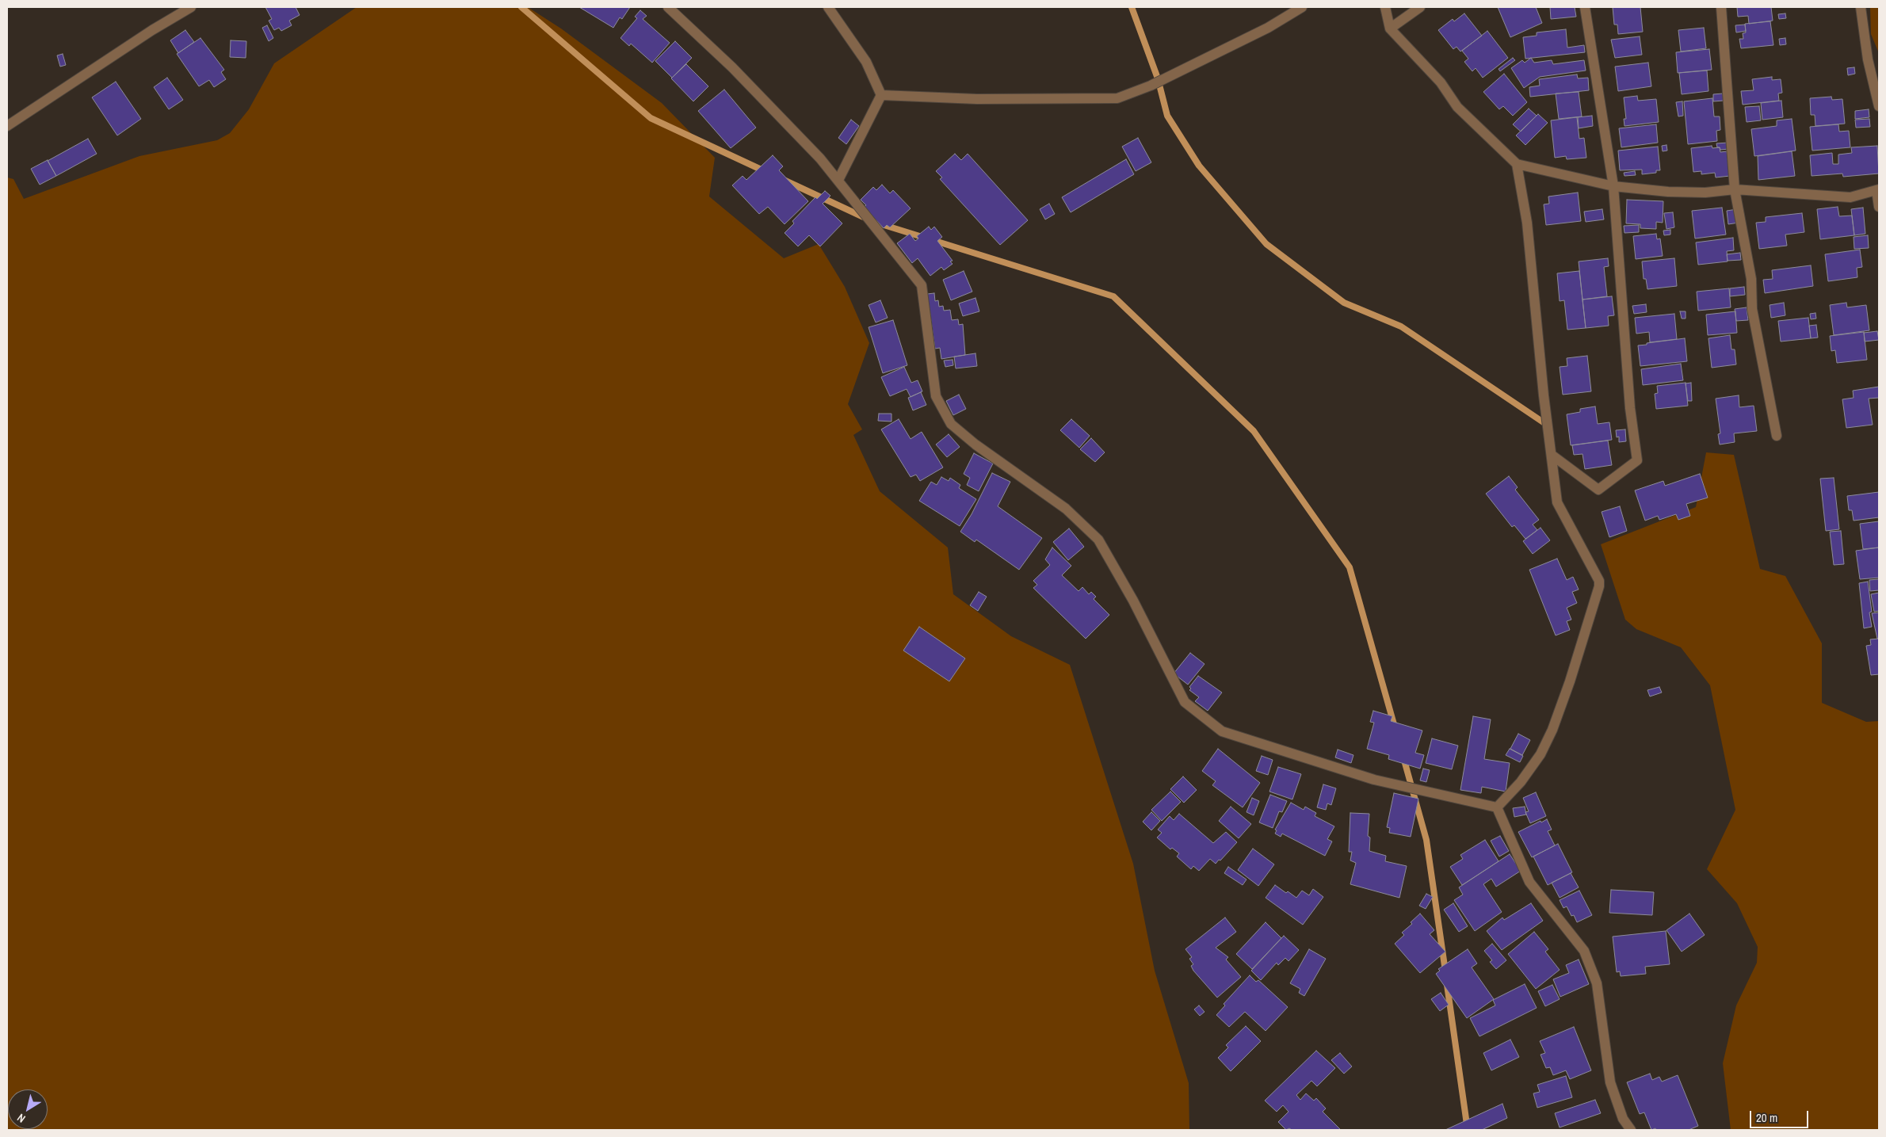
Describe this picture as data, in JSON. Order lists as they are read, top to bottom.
{
  "scale_bar": "20 m",
  "north": "bottom left"
}
